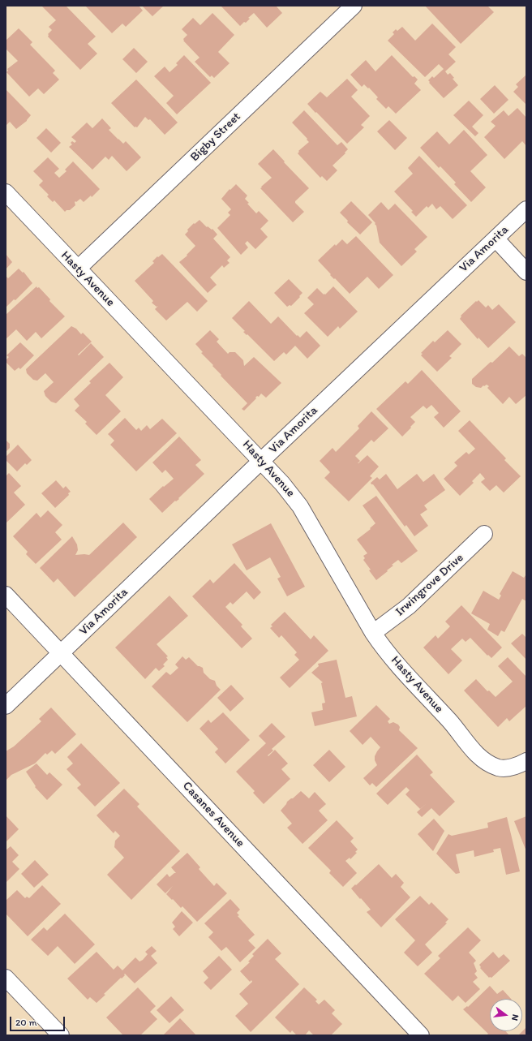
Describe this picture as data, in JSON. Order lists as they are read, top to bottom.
{
  "streets": {
    "street": [
      "Bigby Street",
      "Via Amorita",
      "Hasty Avenue",
      "Irwingrove Drive",
      "Casanes Avenue"
    ]
  },
  "crossings": [
    ["Bigby Street", "Hasty Avenue"],
    ["Via Amorita", "Hasty Avenue"],
    ["Via Amorita", "Casanes Avenue"],
    ["Hasty Avenue", "Irwingrove Drive"]
  ],
  "scale_bar": "20 m",
  "north": "right"
}
